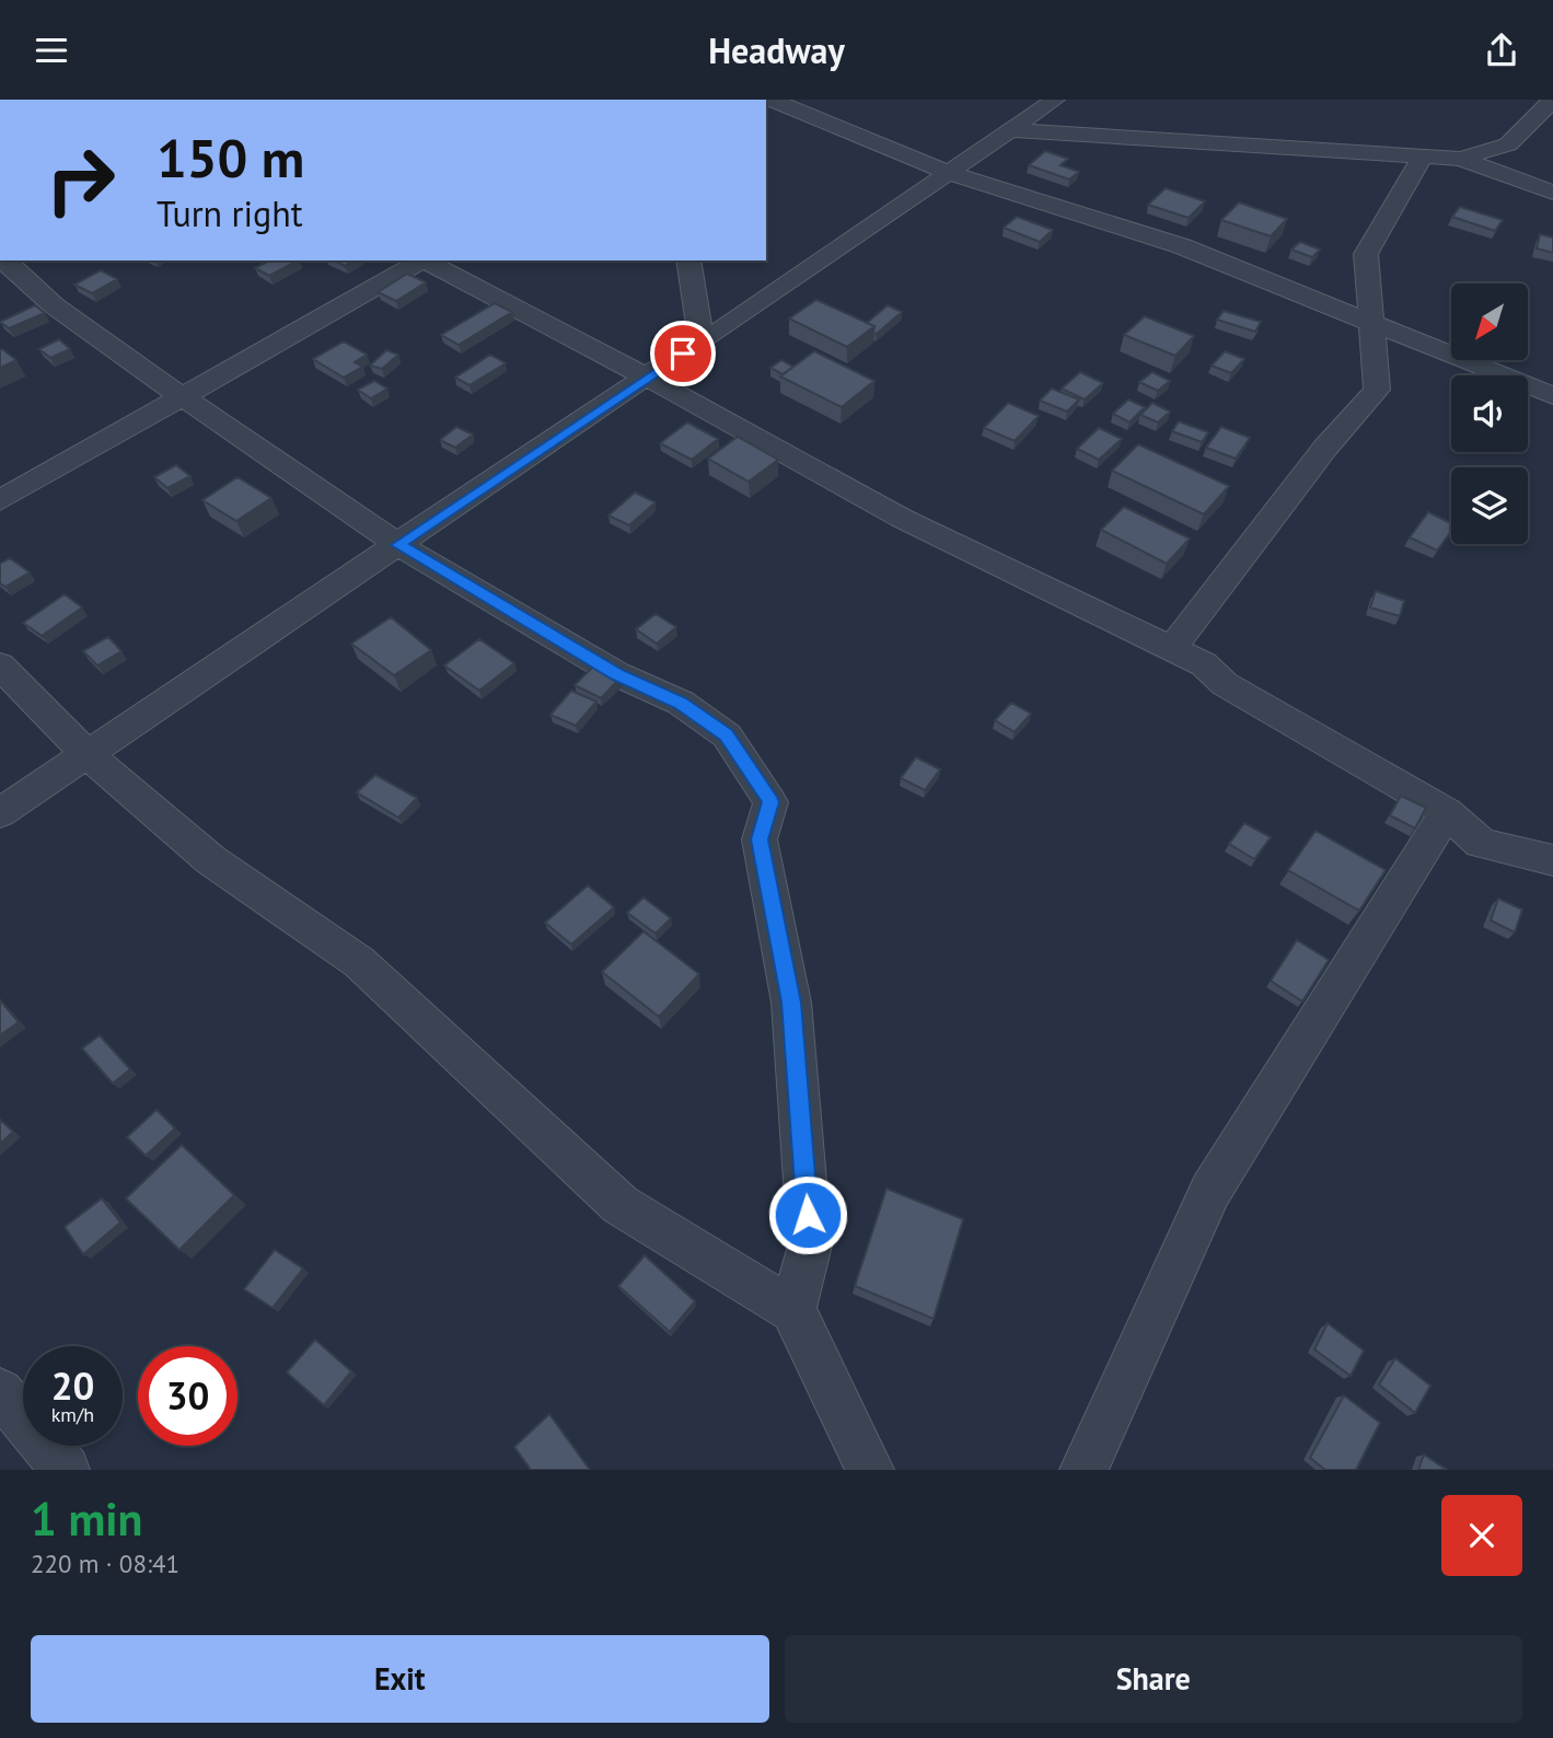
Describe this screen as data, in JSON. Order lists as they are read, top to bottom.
{
  "north": "bottom left",
  "page": {
    "header": "Headway",
    "turn": ["150 m", "Turn right"],
    "speed": "20 km/h",
    "limit": "30",
    "heading": ["1 min", "220 m · 08:41"],
    "buttons": ["Exit", "Share"]
  }
}
